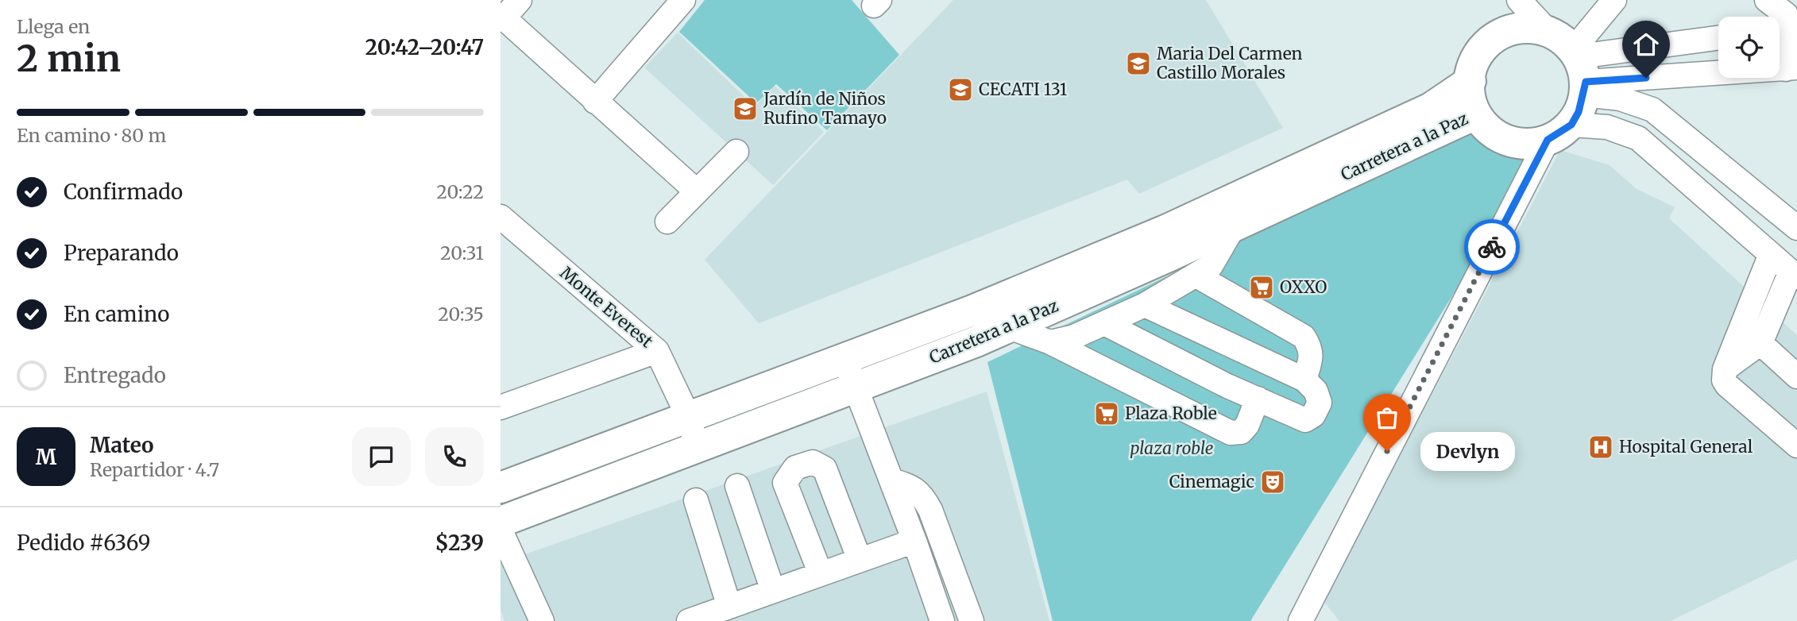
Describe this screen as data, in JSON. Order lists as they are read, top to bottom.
{
  "streets": {
    "main road": ["Carretera a la Paz"],
    "street": ["Monte Everest"]
  },
  "crossings": [
    ["Carretera a la Paz", "Monte Everest"]
  ],
  "parks": ["plaza roble"],
  "places": {
    "school or university": ["Maria Del Carmen Castillo Morales", "CECATI 131", "Jardín de Niños Rufino Tamayo"],
    "supermarket": ["OXXO", "Plaza Roble"],
    "hospital": ["Hospital General"],
    "other": ["Devlyn"],
    "theatre": ["Cinemagic"]
  },
  "page": {
    "heading": ["2 min", "Llega en", "20:42–20:47"],
    "panel": [
      "Mateo",
      "Repartidor · 4.7",
      "Pedido #6369",
      "$239"
    ],
    "bar": "En camino · 80 m",
    "list": [
      ["Confirmado", "20:22"],
      ["Preparando", "20:31"],
      ["En camino", "20:35"],
      "Entregado"
    ],
    "round": "M",
    "bubble": "Devlyn"
  }
}
